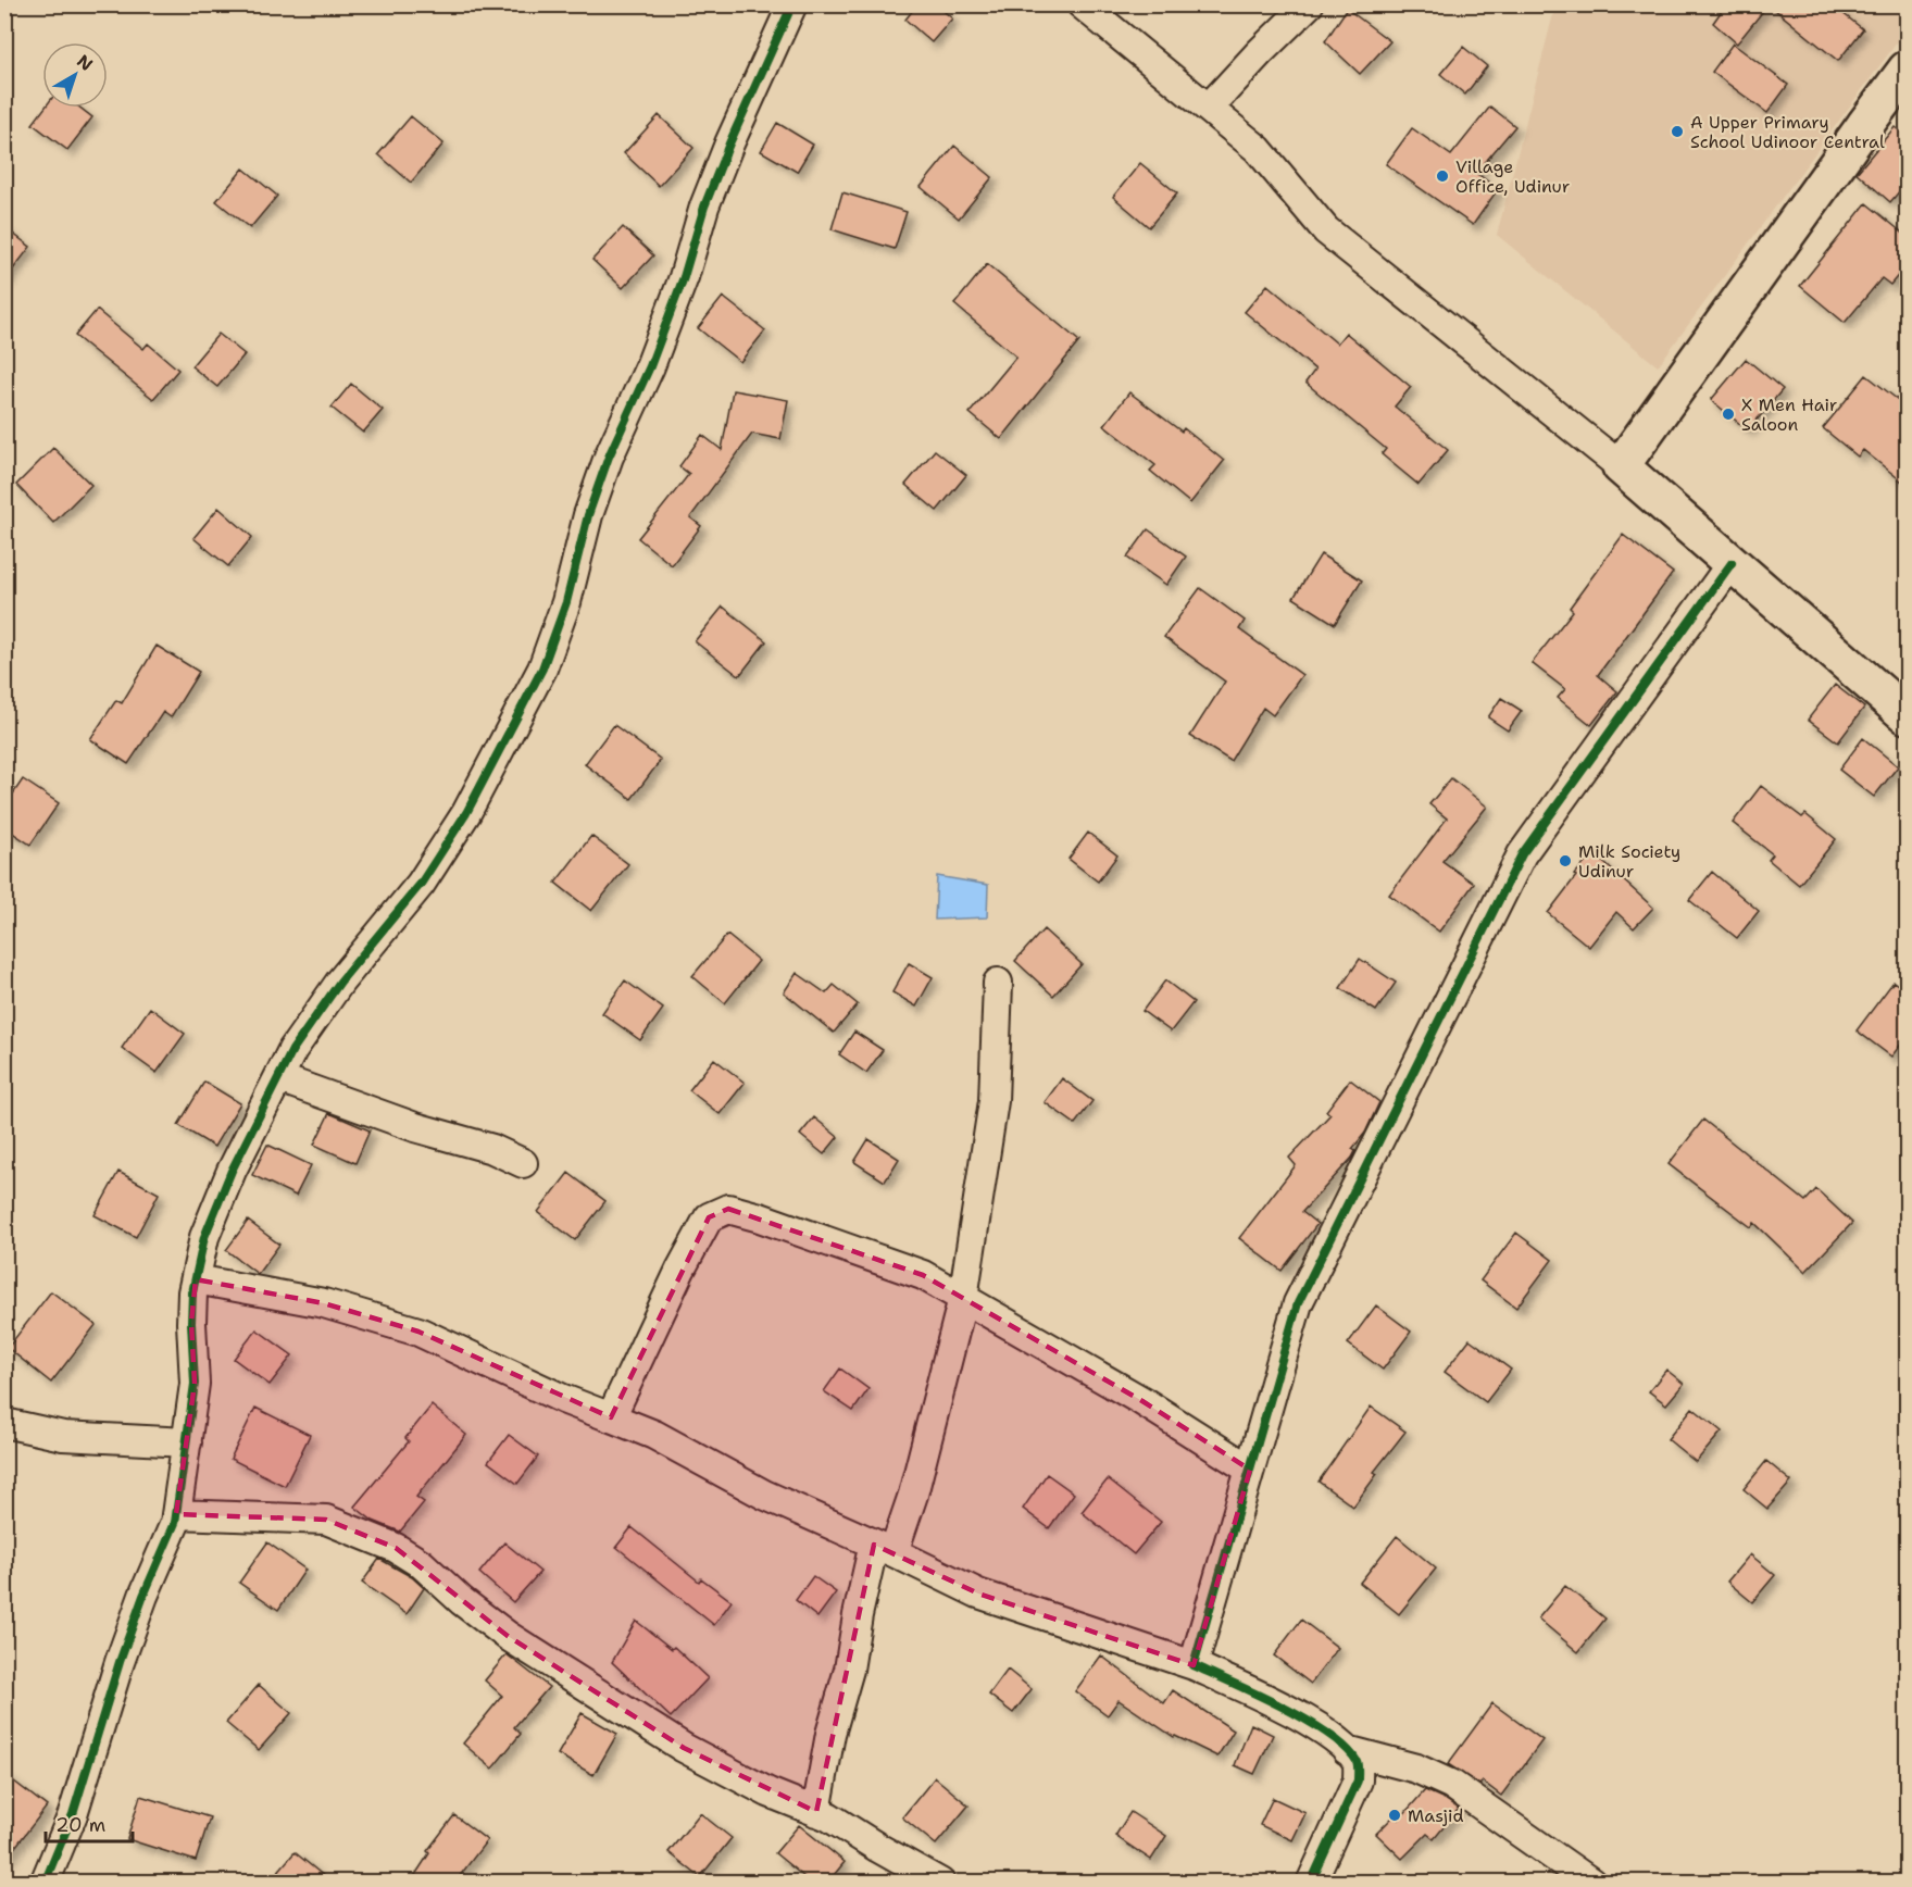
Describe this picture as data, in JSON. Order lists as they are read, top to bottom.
{
  "places": [
    "A Upper Primary School Udinoor Central",
    "Village Office, Udinur",
    "X Men Hair Saloon",
    "Milk Society Udinur",
    "Masjid"
  ],
  "scale_bar": "20 m",
  "north": "top right"
}
